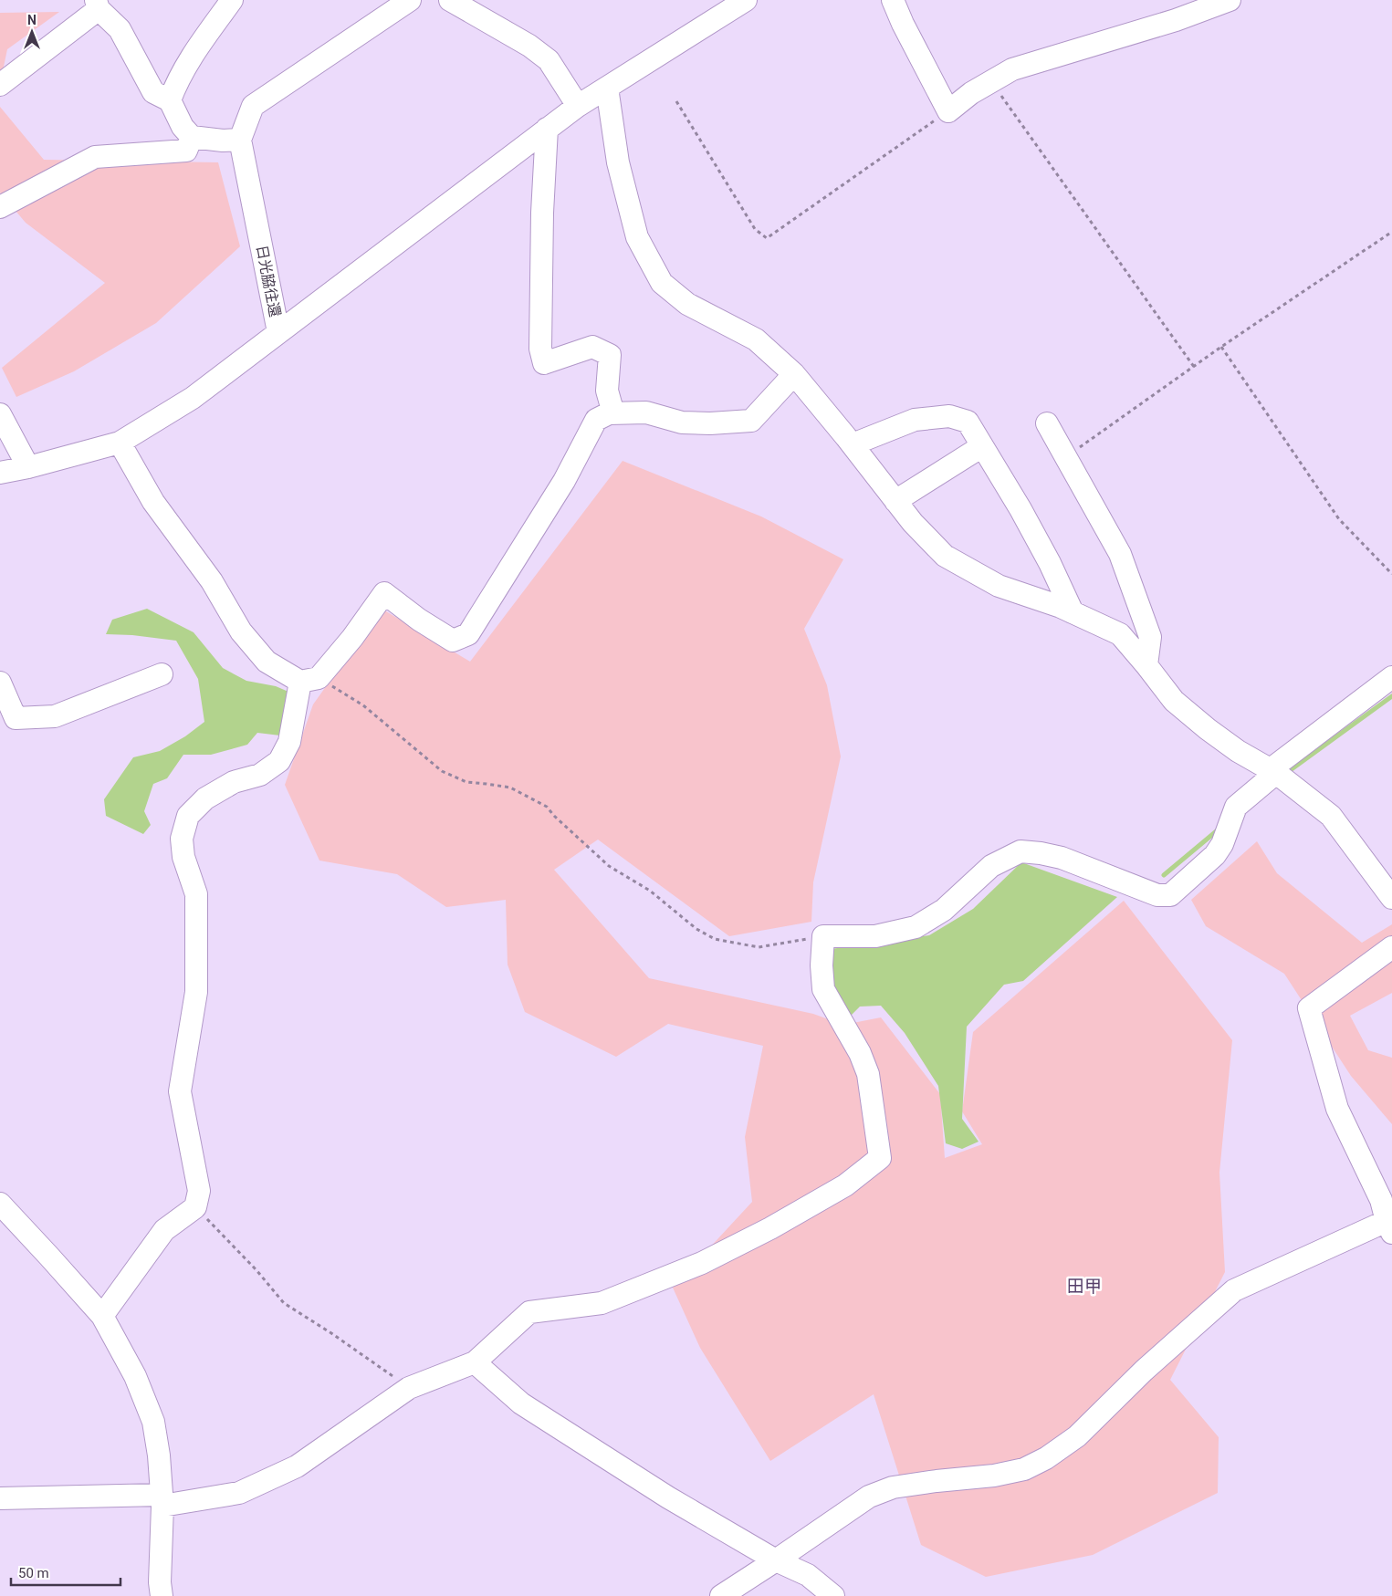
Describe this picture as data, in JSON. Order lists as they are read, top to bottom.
{
  "streets": {
    "street": ["日光脇往還"]
  },
  "districts": ["田甲"],
  "scale_bar": "50 m",
  "north": "top"
}
